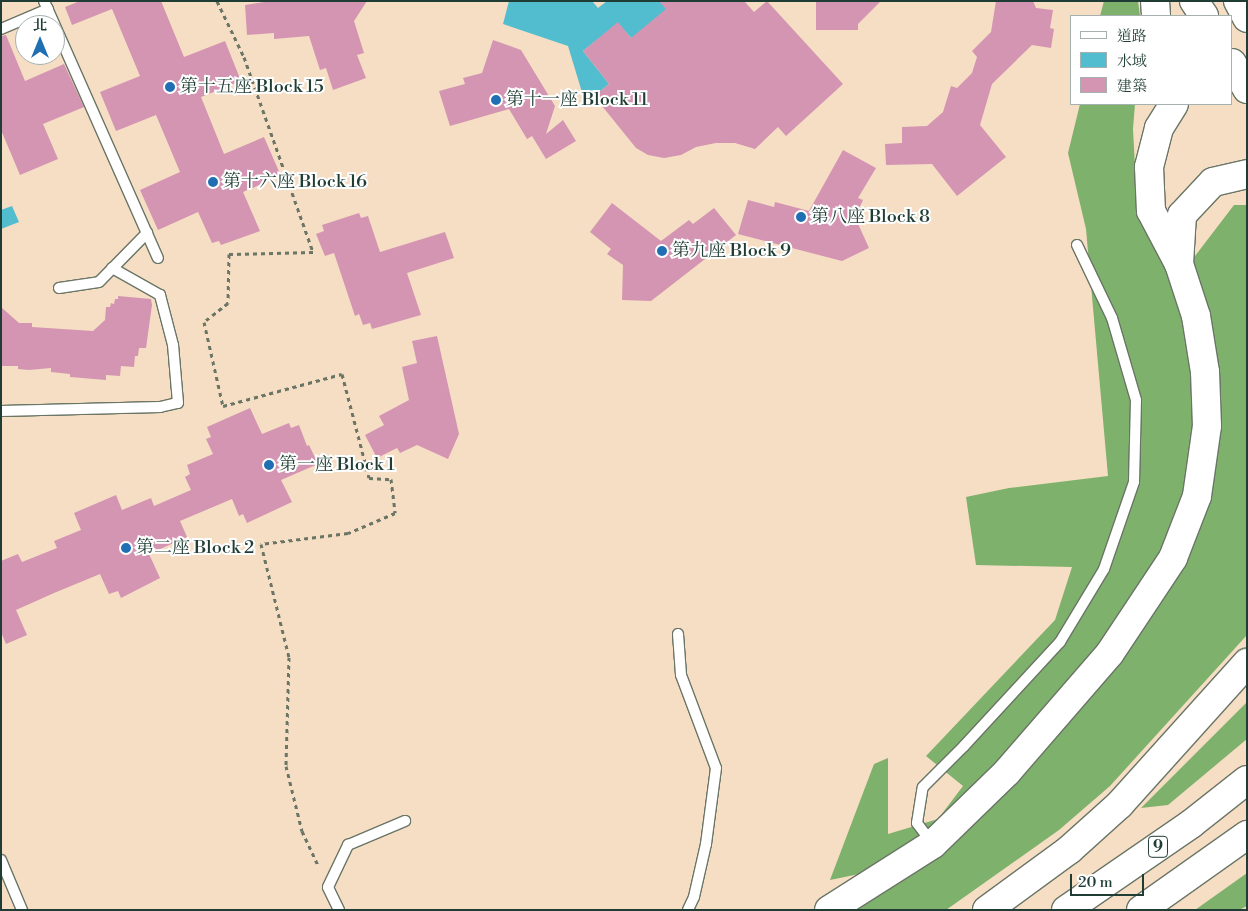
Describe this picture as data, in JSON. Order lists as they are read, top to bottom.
{
  "streets": {
    "main road": ["9"]
  },
  "places": [
    "第十五座 Block 15",
    "第十一座 Block 11",
    "第十六座 Block 16",
    "第八座 Block 8",
    "第九座 Block 9",
    "第一座 Block 1",
    "第二座 Block 2"
  ],
  "legend": ["道路", "水域", "建築"],
  "scale_bar": "20 m",
  "north": "top"
}
